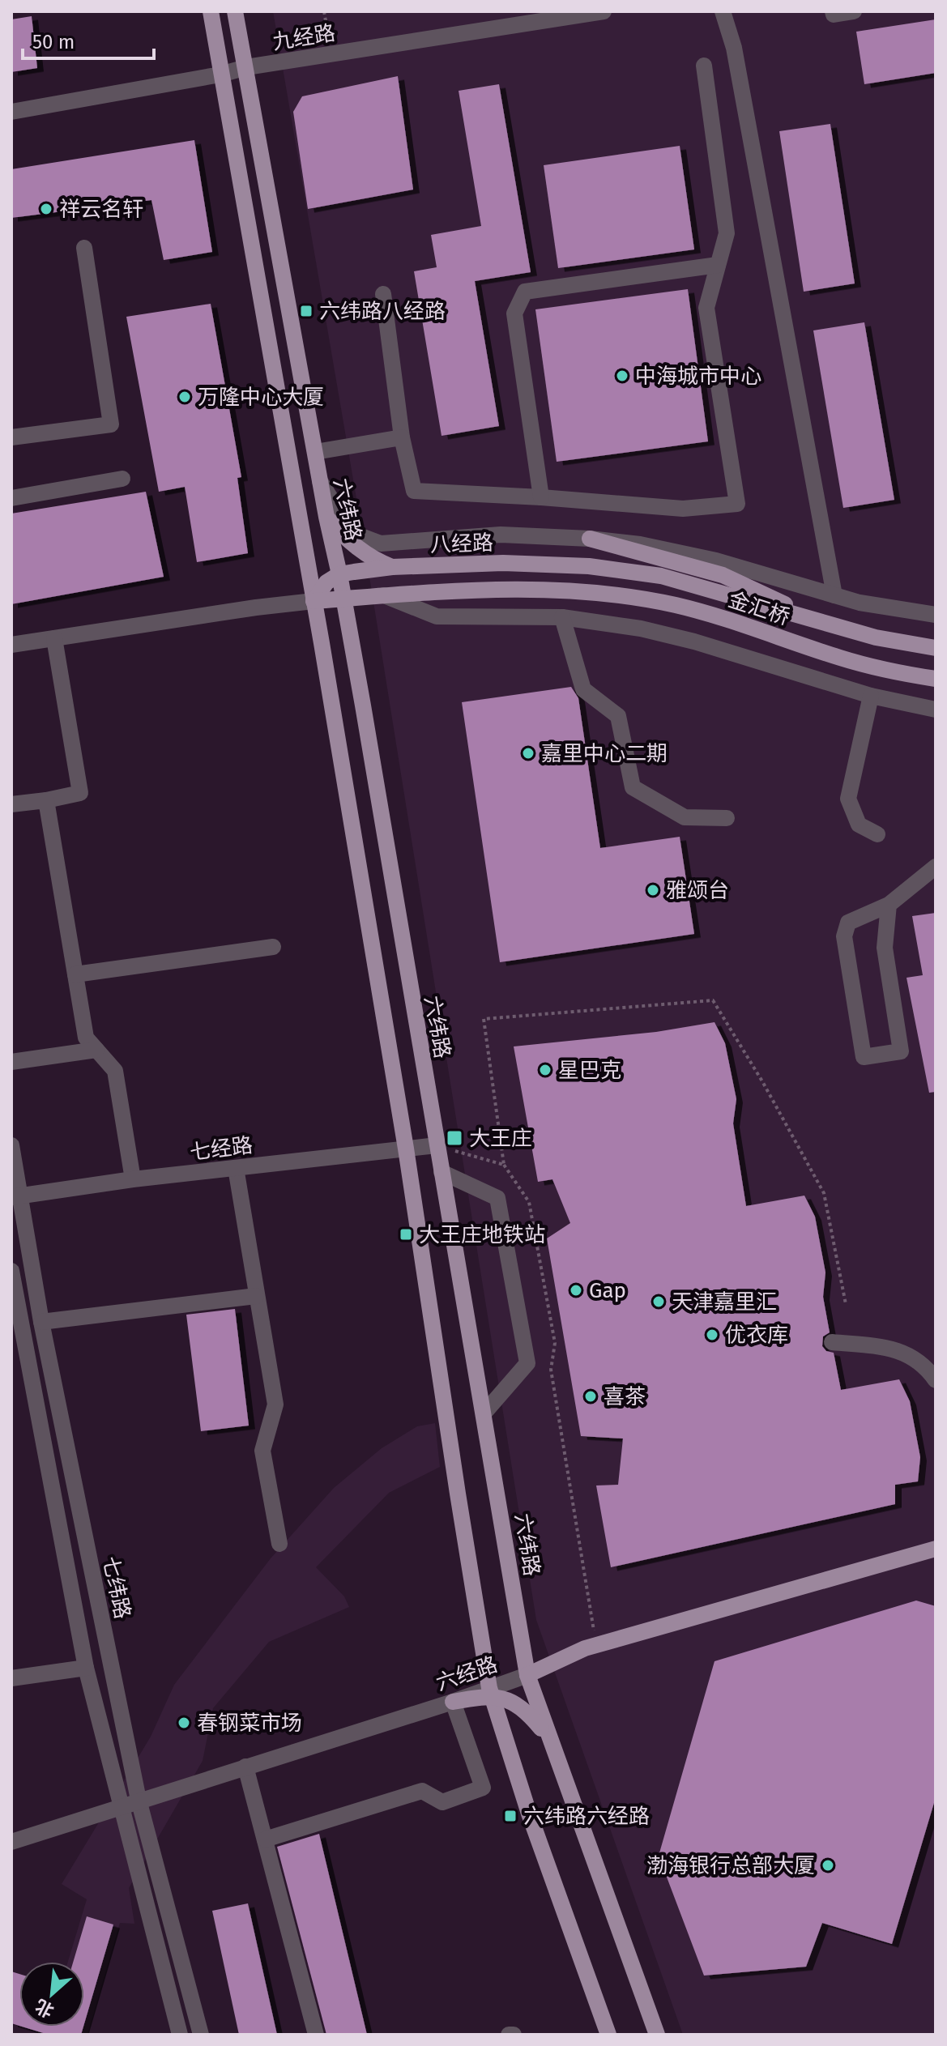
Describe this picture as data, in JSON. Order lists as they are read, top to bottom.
{
  "streets": {
    "main road": [
      "六纬路",
      "八经路",
      "金汇桥",
      "六经路"
    ],
    "street": ["九经路", "七经路", "七纬路"]
  },
  "crossings": [
    ["九经路", "六纬路"],
    ["六纬路", "八经路"],
    ["六纬路", "七经路"],
    ["六纬路", "六经路"],
    ["八经路", "金汇桥"],
    ["七经路", "七纬路"],
    ["七纬路", "六经路"]
  ],
  "places": {
    "other": [
      "祥云名轩",
      "中海城市中心",
      "万隆中心大厦",
      "嘉里中心二期",
      "雅颂台",
      "星巴克",
      "Gap",
      "天津嘉里汇",
      "优衣库",
      "喜茶",
      "春钢菜市场",
      "渤海银行总部大厦"
    ],
    "transit": [
      "六纬路八经路",
      "大王庄",
      "大王庄地铁站",
      "六纬路六经路"
    ]
  },
  "scale_bar": "50 m",
  "north": "bottom left"
}
